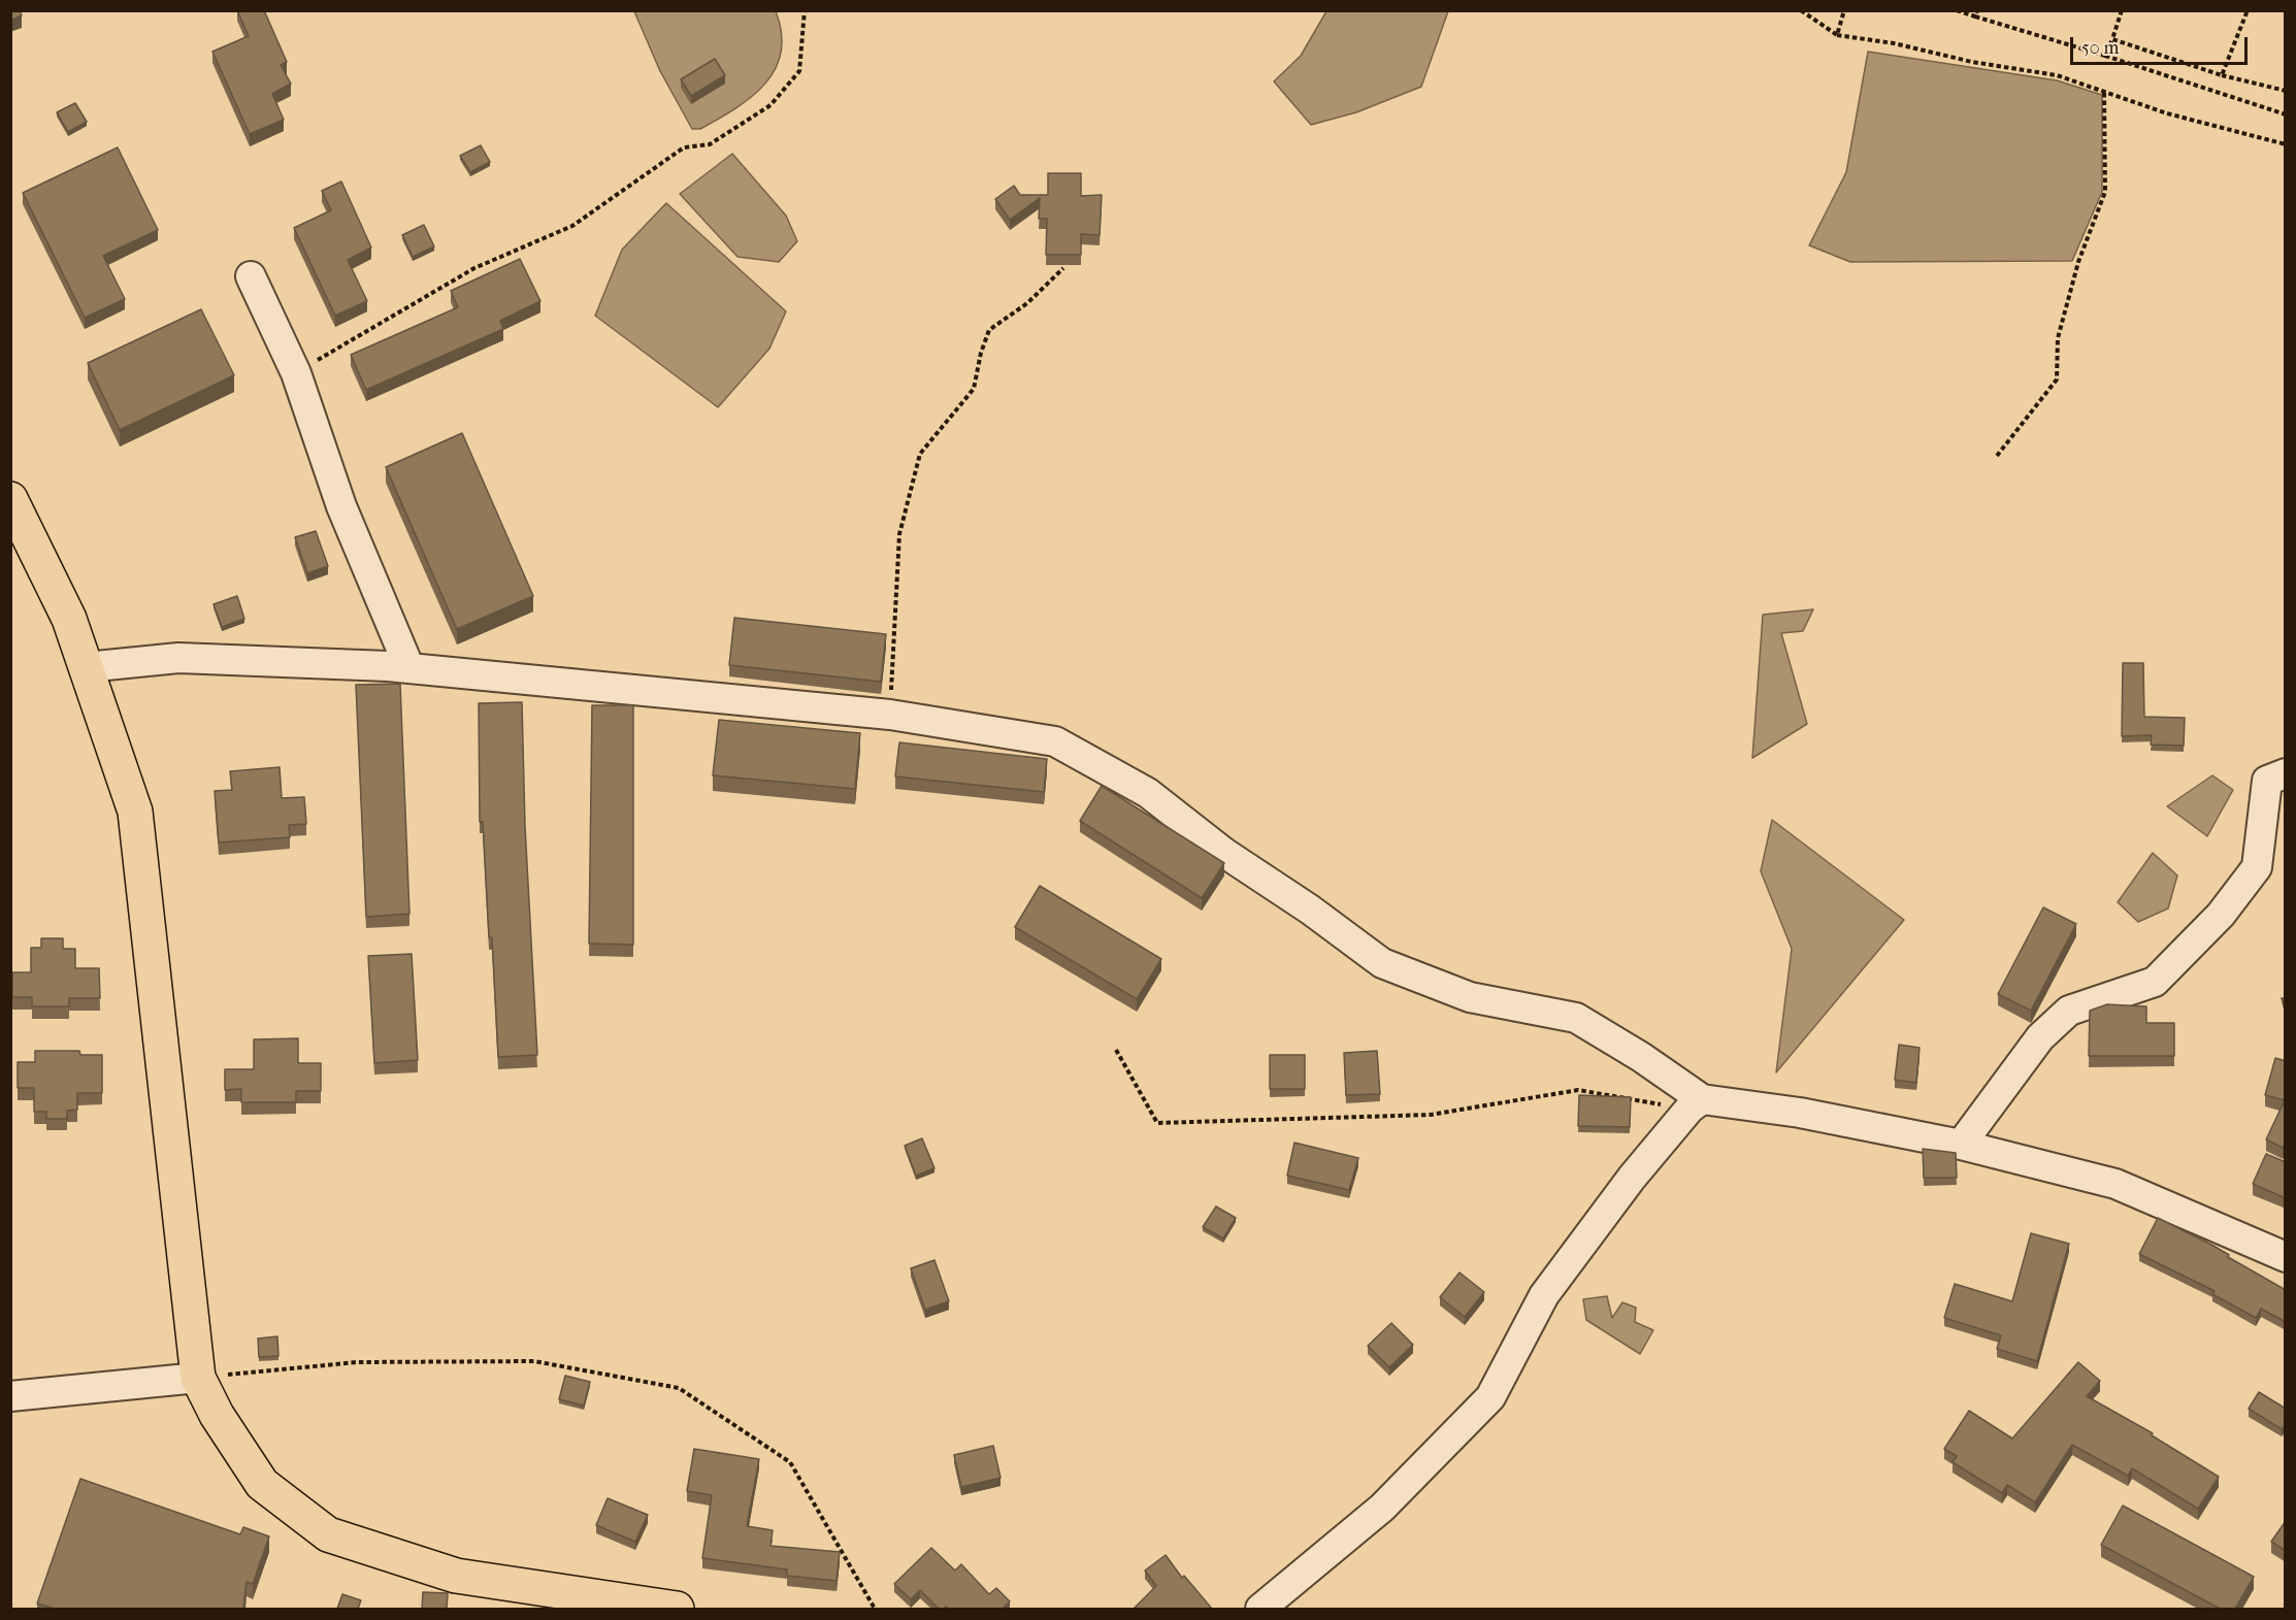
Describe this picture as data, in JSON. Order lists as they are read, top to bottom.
{
  "scale_bar": "50 m"
}
